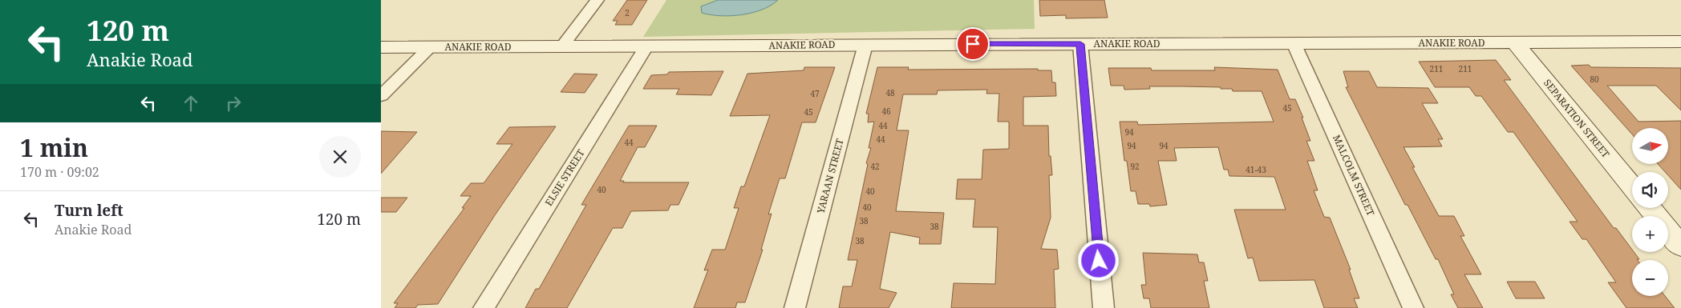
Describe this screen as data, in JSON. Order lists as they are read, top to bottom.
{
  "streets": {
    "main road": ["ANAKIE ROAD", "SEPARATION STREET"],
    "street": ["MALCOLM STREET", "YARAAN STREET", "ELSIE STREET"]
  },
  "crossings": [
    ["ANAKIE ROAD", "SEPARATION STREET"],
    ["ANAKIE ROAD", "MALCOLM STREET"],
    ["ANAKIE ROAD", "YARAAN STREET"],
    ["ANAKIE ROAD", "ELSIE STREET"]
  ],
  "house_numbers": [
    "2",
    "211",
    "211",
    "80",
    "48",
    "47",
    "45",
    "46",
    "45",
    "44",
    "94",
    "44",
    "44",
    "94",
    "94",
    "42",
    "92",
    "41-43",
    "40",
    "40",
    "40",
    "38",
    "38",
    "38"
  ],
  "north": "right",
  "page": {
    "turn": ["120 m", "Anakie Road"],
    "heading": ["1 min", "170 m · 09:02"],
    "map_buttons": ["+", "−"],
    "list": [
      {
        "name": "Turn left",
        "note": "Anakie Road",
        "value": "120 m"
      }
    ]
  }
}
